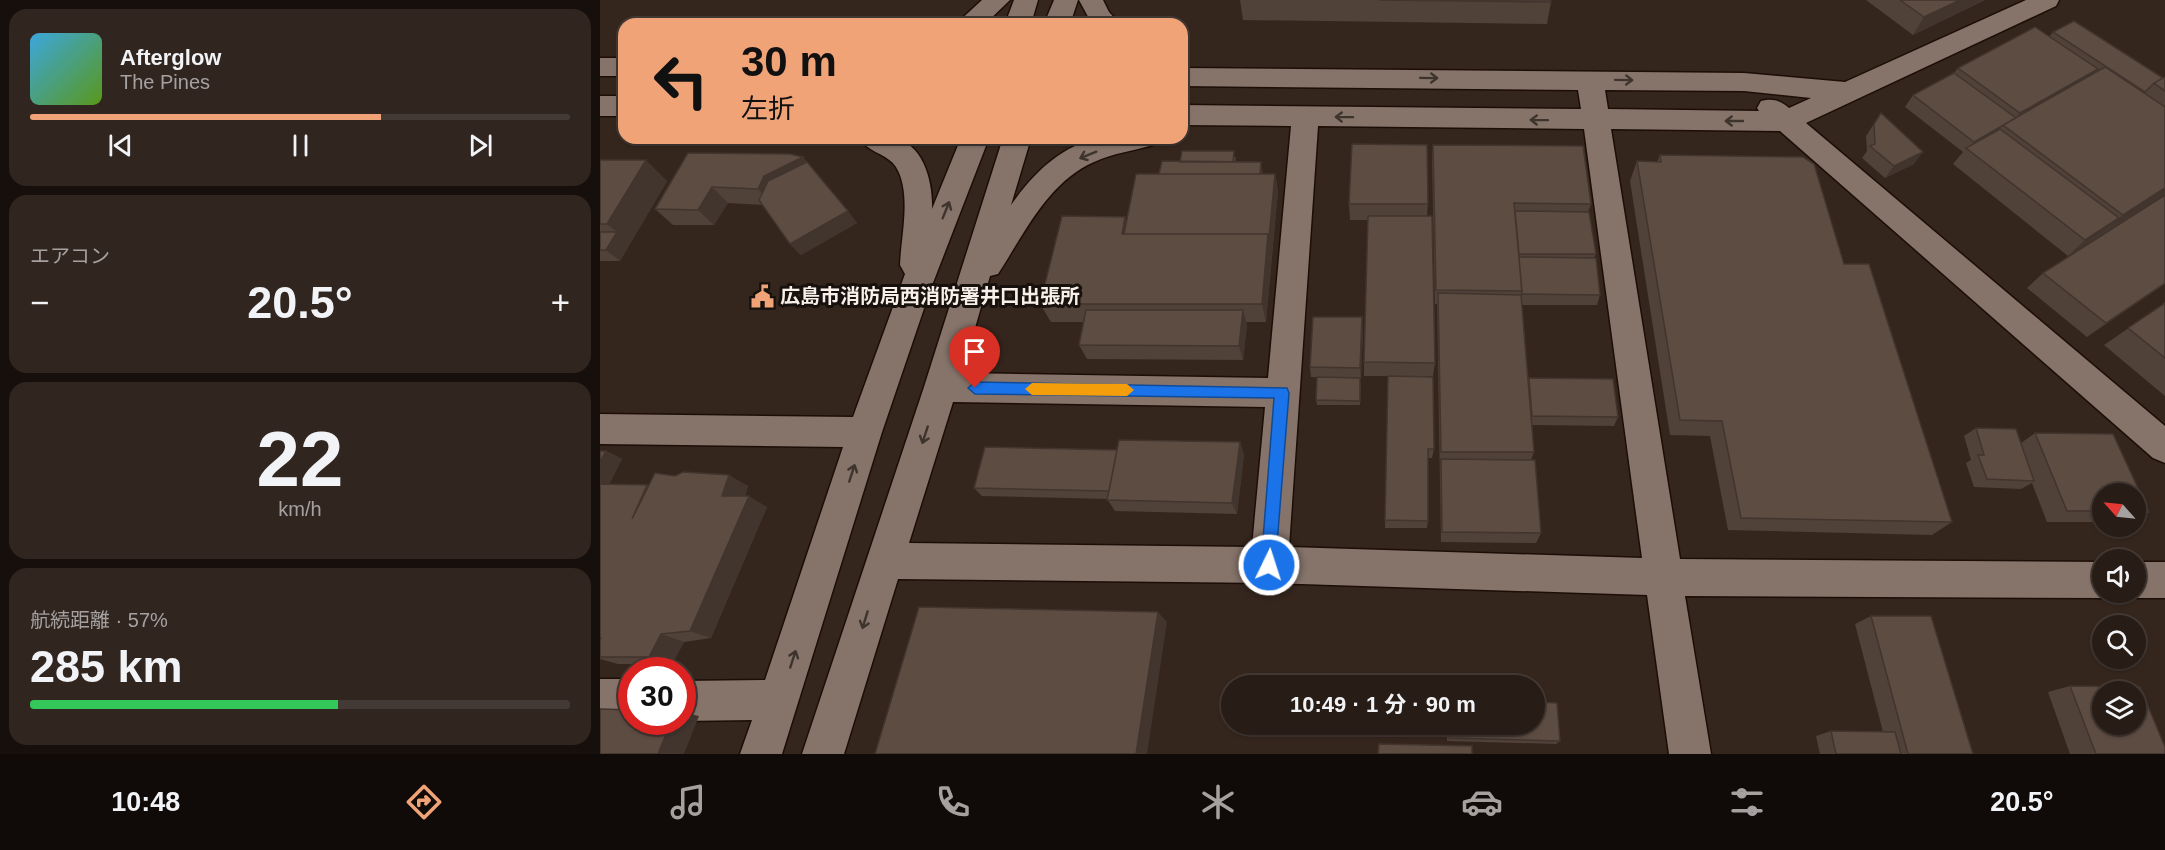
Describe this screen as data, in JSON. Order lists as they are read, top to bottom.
{
  "places": {
    "public building": ["広島市消防局西消防署井口出張所"]
  },
  "north": "top left",
  "page": {
    "turn": ["30 m", "左折"],
    "song": ["Afterglow", "The Pines"],
    "tile": [
      "エアコン",
      ["22", "km/h"],
      ["航続距離 · 57%", "285 km"]
    ],
    "heat": ["−", "20.5°", "+"],
    "limit": "30",
    "trip": "10:49 · 1 分 · 90 m",
    "tabs": ["10:48", "20.5°"]
  }
}
